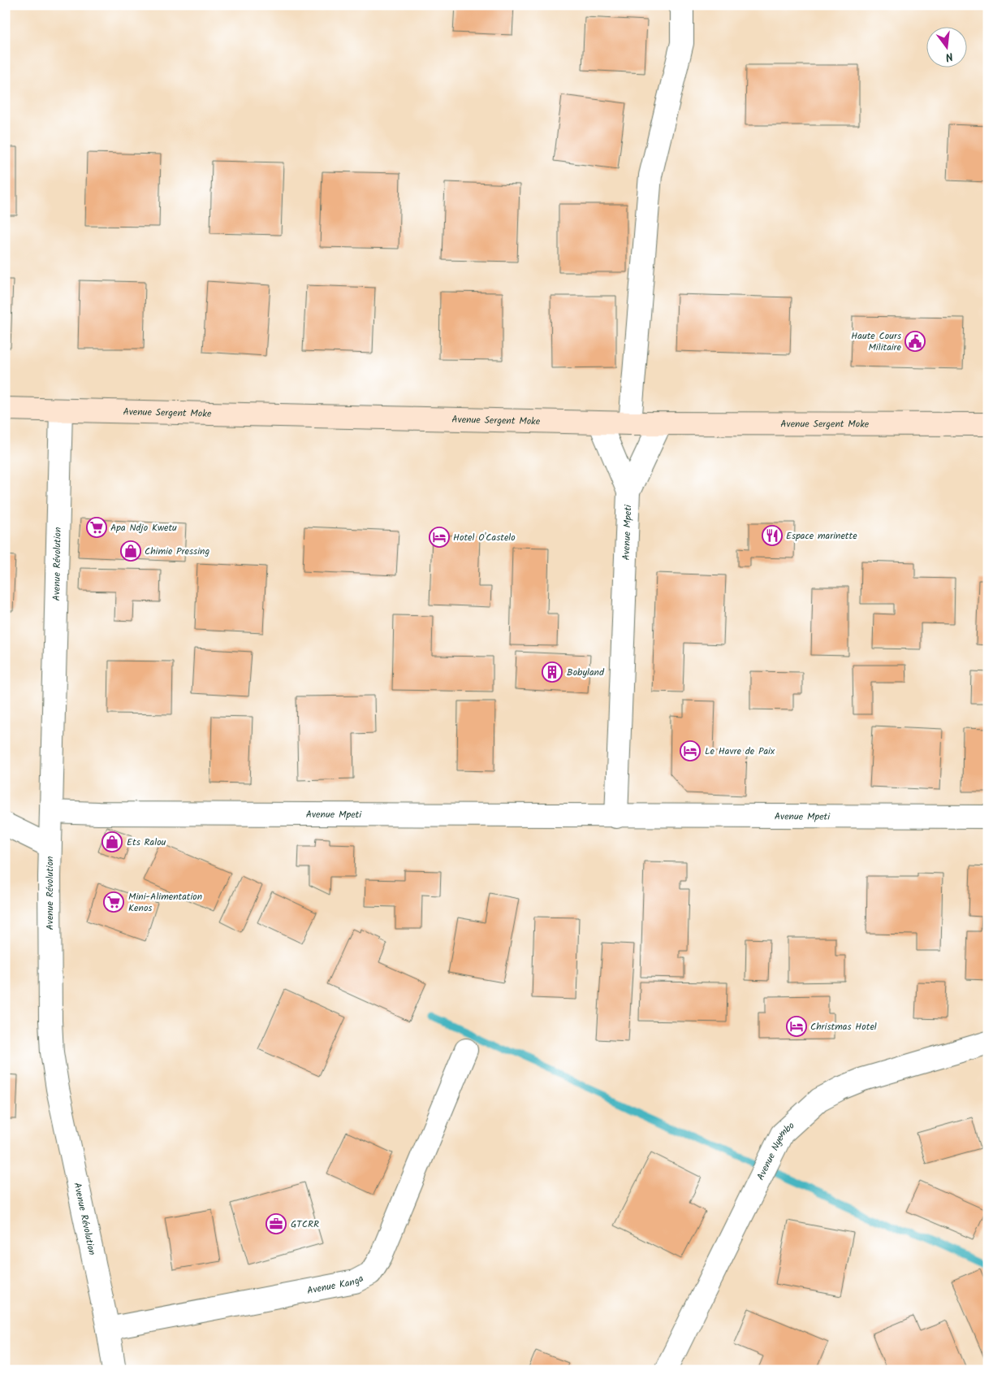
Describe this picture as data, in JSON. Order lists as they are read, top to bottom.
{
  "streets": {
    "main road": ["Avenue Sergent Moke"],
    "street": [
      "Avenue Mpeti",
      "Avenue Révolution",
      "Avenue Nyembo",
      "Avenue Kanga"
    ]
  },
  "crossings": [
    ["Avenue Sergent Moke", "Avenue Mpeti"],
    ["Avenue Sergent Moke", "Avenue Révolution"],
    ["Avenue Mpeti", "Avenue Révolution"],
    ["Avenue Révolution", "Avenue Kanga"]
  ],
  "places": {
    "public building": ["Haute Cours Militaire"],
    "supermarket": ["Apa Ndjo Kwetu", "Mini-Alimentation Kenos"],
    "restaurant": ["Espace marinette"],
    "hotel": ["Hotel O'Castelo", "Le Havre de Paix", "Christmas Hotel"],
    "shop": ["Chimie Pressing", "Ets Ralou"],
    "building": ["Bobyland"],
    "office": ["GTCRR"]
  },
  "north": "bottom"
}
